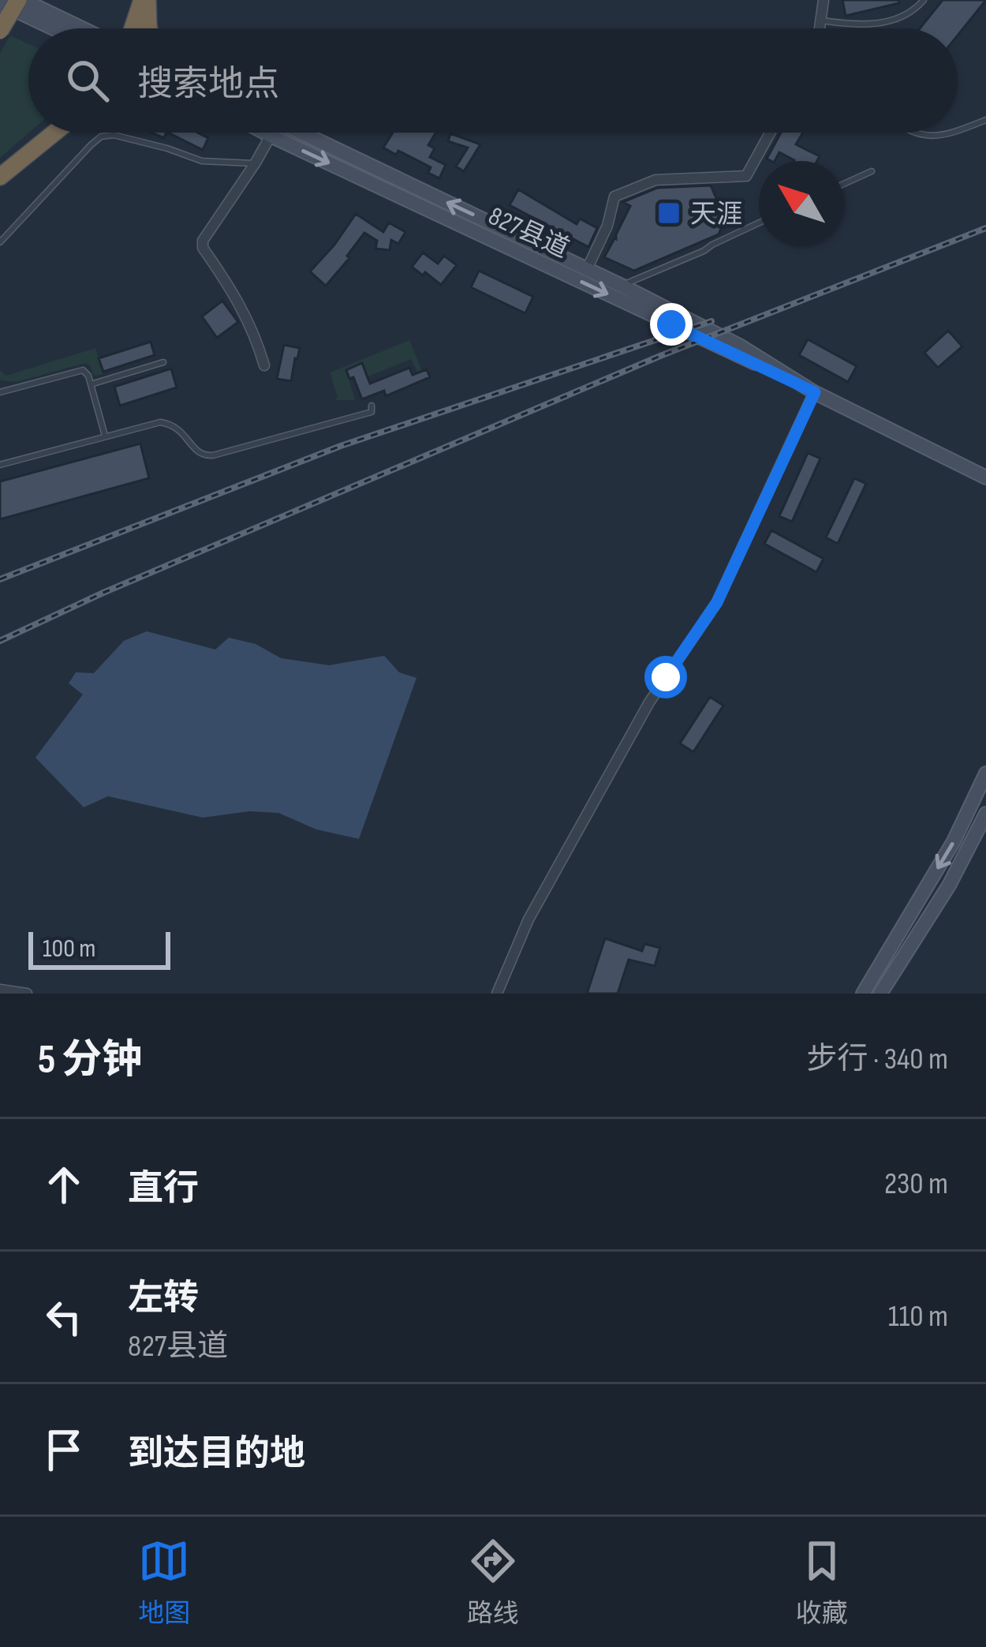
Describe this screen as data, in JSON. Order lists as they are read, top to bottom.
{
  "streets": {
    "main road": ["827县道"]
  },
  "places": {
    "transit": ["天涯"]
  },
  "scale_bar": "100 m",
  "north": "top left",
  "page": {
    "search": "搜索地点",
    "scale": "100 m",
    "heading": ["5 分钟", "步行 · 340 m"],
    "list": [
      ["直行", "230 m"],
      ["左转", "827县道", "110 m"],
      "到达目的地"
    ],
    "nav": ["地图", "路线", "收藏"]
  }
}
